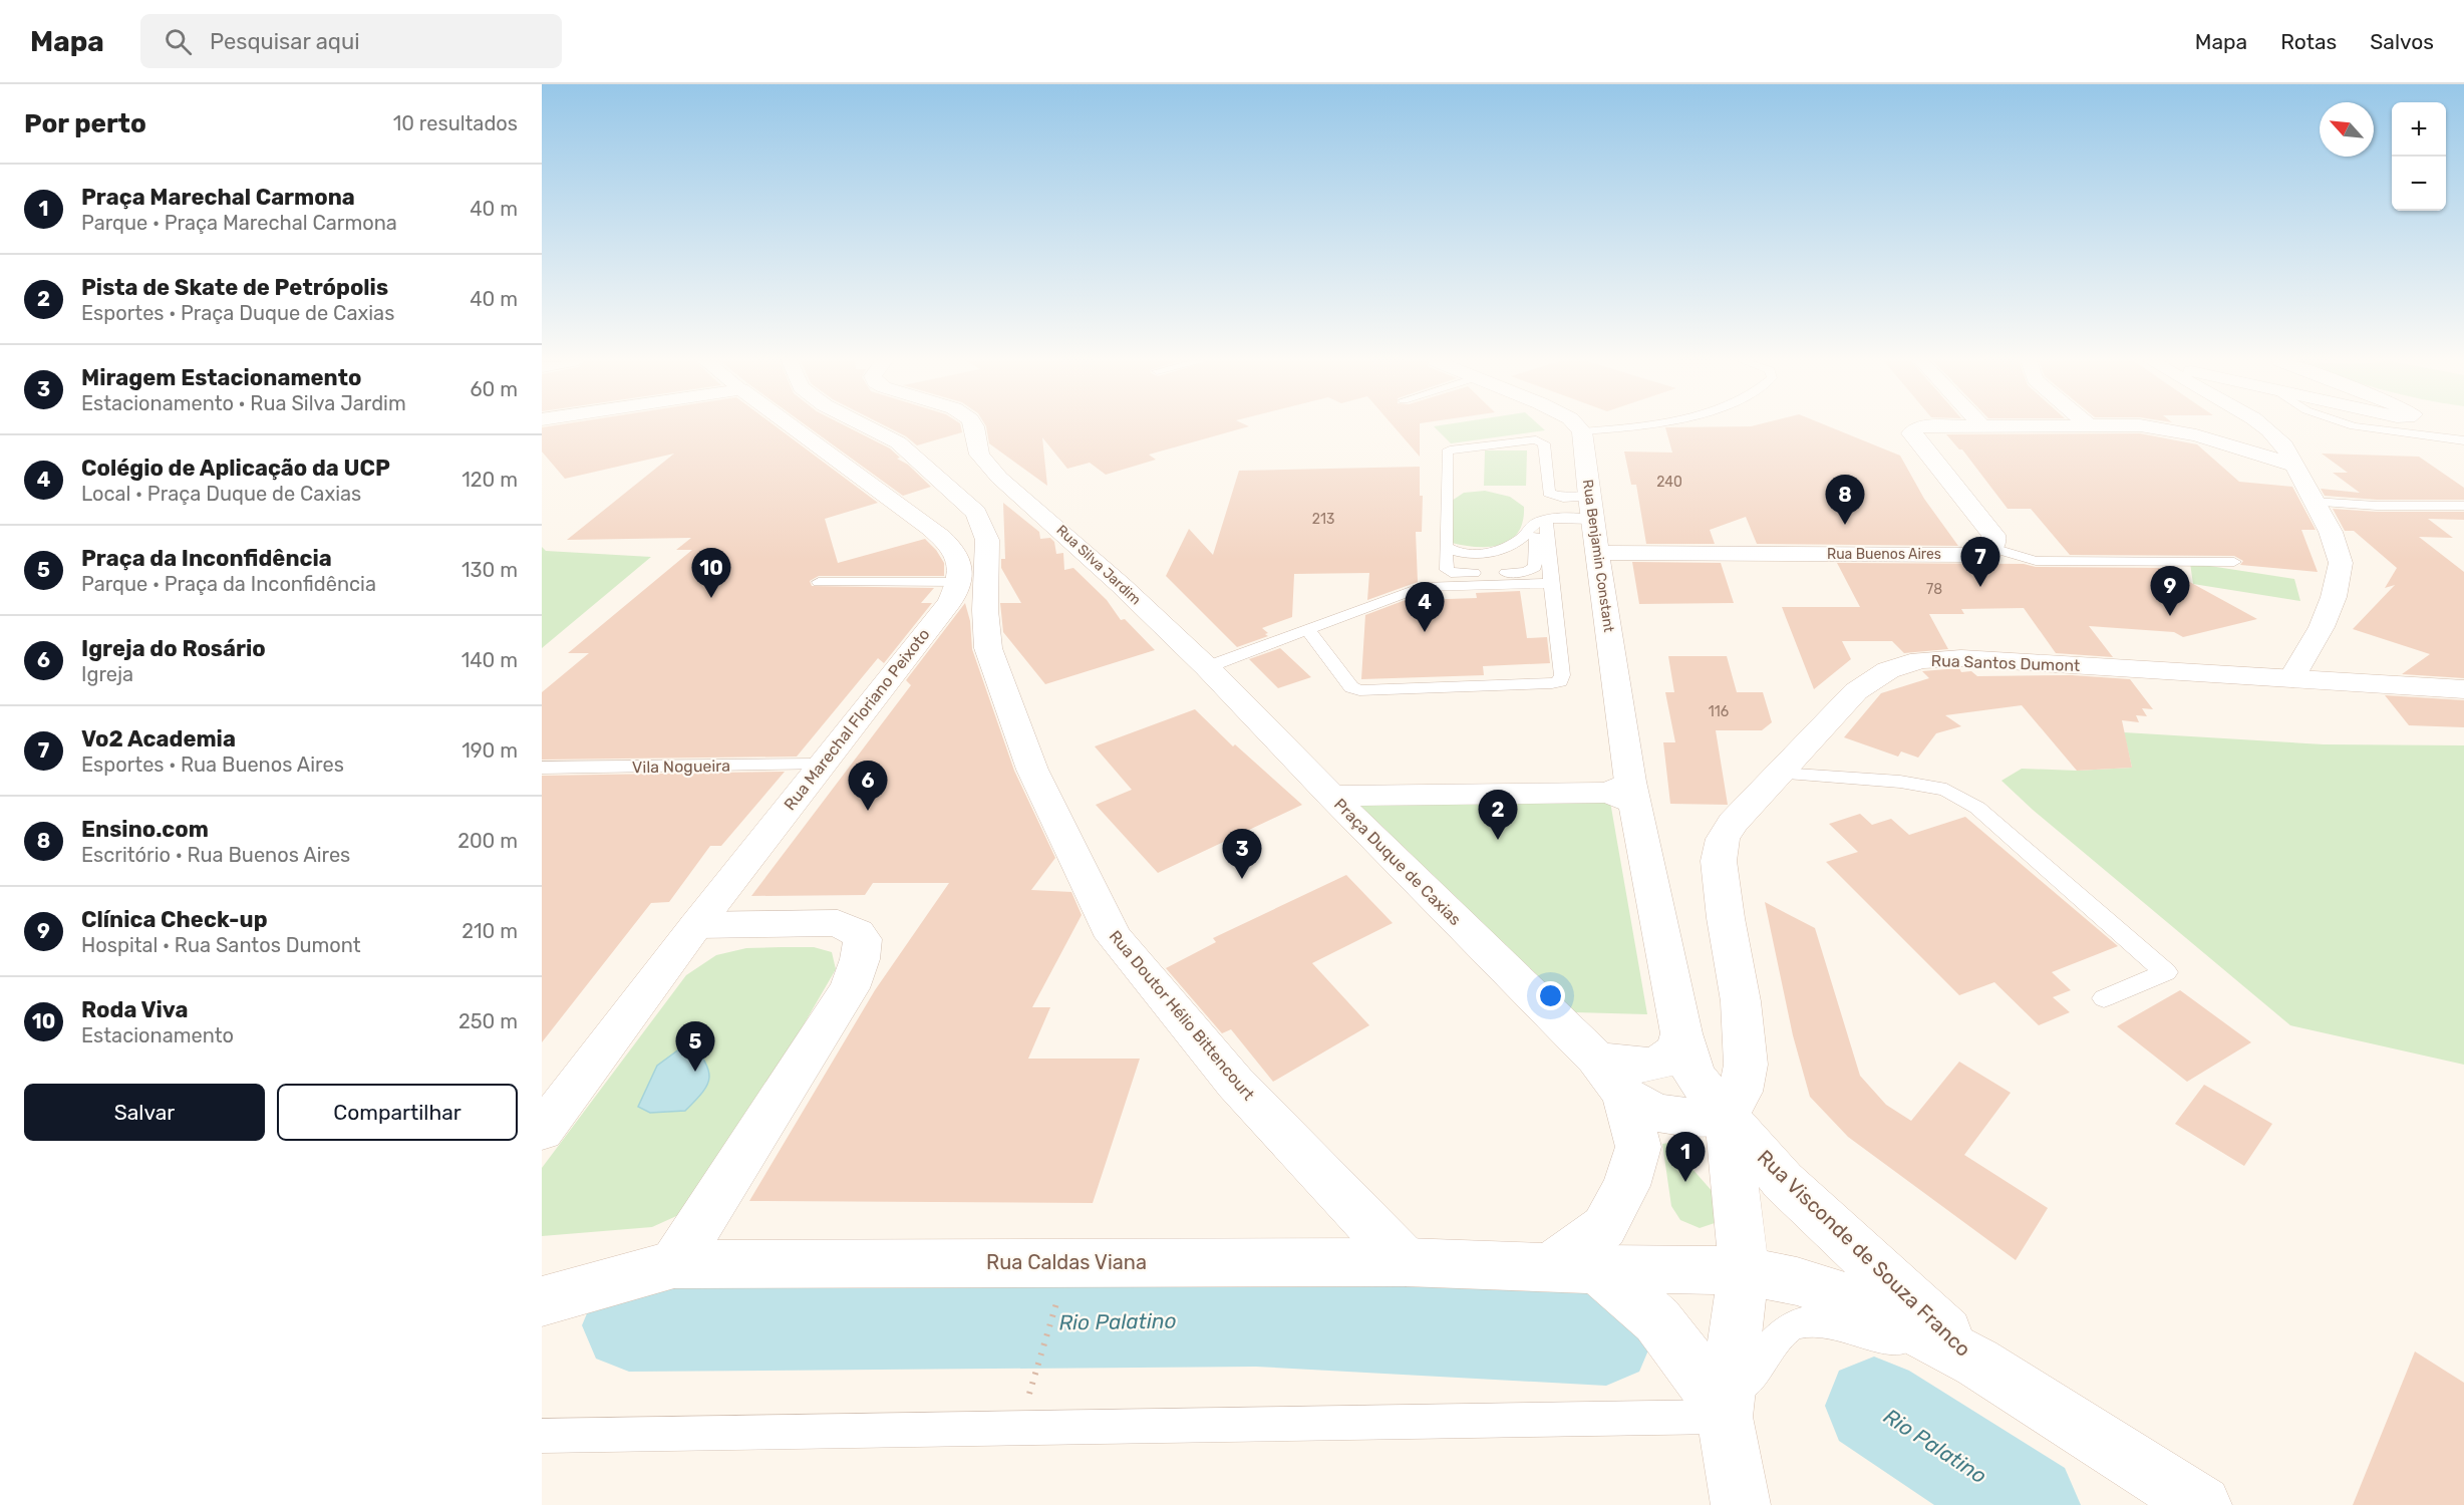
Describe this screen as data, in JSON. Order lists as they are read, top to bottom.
{
  "streets": {
    "street": [
      "Rua Buenos Aires",
      "Rua Benjamin Constant",
      "Rua Silva Jardim",
      "Rua Santos Dumont",
      "Rua Marechal Floriano Peixoto",
      "Praça Duque de Caxias",
      "Rua Doutor Hélio Bittencourt",
      "Rua Visconde de Souza Franco",
      "Rua Caldas Viana"
    ],
    "lane": ["Vila Nogueira"]
  },
  "crossings": [
    ["Rua Buenos Aires", "Rua Benjamin Constant"],
    ["Rua Benjamin Constant", "Praça Duque de Caxias"],
    ["Rua Silva Jardim", "Praça Duque de Caxias"],
    ["Rua Santos Dumont", "Rua Visconde de Souza Franco"],
    ["Rua Marechal Floriano Peixoto", "Vila Nogueira"],
    ["Rua Doutor Hélio Bittencourt", "Rua Caldas Viana"],
    ["Rua Visconde de Souza Franco", "Rua Caldas Viana"]
  ],
  "water": ["Rio Palatino"],
  "house_numbers": [
    "240",
    "213",
    "78",
    "116"
  ],
  "north": "top left",
  "page": {
    "header": "Mapa",
    "search": "Pesquisar aqui",
    "nav": ["Mapa", "Rotas", "Salvos"],
    "heading": ["Por perto", "10 resultados"],
    "map_buttons": ["+", "−"],
    "list": [
      {
        "mark": "1",
        "name": "Praça Marechal Carmona",
        "note": "Parque · Praça Marechal Carmona",
        "value": "40 m"
      },
      {
        "mark": "2",
        "name": "Pista de Skate de Petrópolis",
        "note": "Esportes · Praça Duque de Caxias",
        "value": "40 m"
      },
      {
        "mark": "3",
        "name": "Miragem Estacionamento",
        "note": "Estacionamento · Rua Silva Jardim",
        "value": "60 m"
      },
      {
        "mark": "4",
        "name": "Colégio de Aplicação da UCP",
        "note": "Local · Praça Duque de Caxias",
        "value": "120 m"
      },
      {
        "mark": "5",
        "name": "Praça da Inconfidência",
        "note": "Parque · Praça da Inconfidência",
        "value": "130 m"
      },
      {
        "mark": "6",
        "name": "Igreja do Rosário",
        "note": "Igreja",
        "value": "140 m"
      },
      {
        "mark": "7",
        "name": "Vo2 Academia",
        "note": "Esportes · Rua Buenos Aires",
        "value": "190 m"
      },
      {
        "mark": "8",
        "name": "Ensino.com",
        "note": "Escritório · Rua Buenos Aires",
        "value": "200 m"
      },
      {
        "mark": "9",
        "name": "Clínica Check-up",
        "note": "Hospital · Rua Santos Dumont",
        "value": "210 m"
      },
      {
        "mark": "10",
        "name": "Roda Viva",
        "note": "Estacionamento",
        "value": "250 m"
      }
    ],
    "pins": [
      "8",
      "7",
      "10",
      "9",
      "4",
      "6",
      "2",
      "3",
      "5",
      "1"
    ],
    "buttons": ["Salvar", "Compartilhar"]
  }
}
